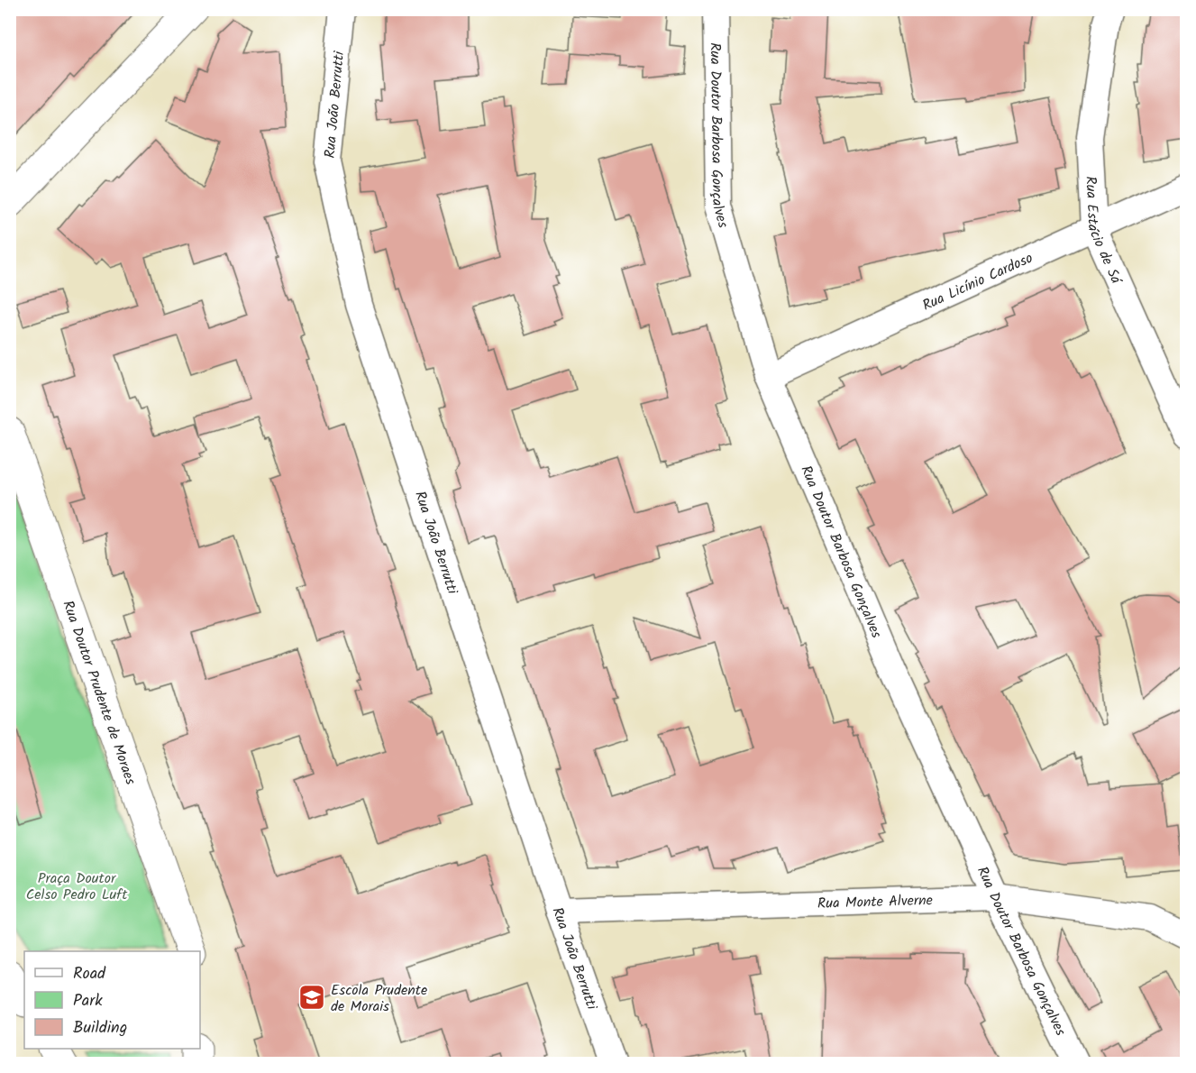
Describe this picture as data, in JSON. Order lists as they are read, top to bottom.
{
  "streets": {
    "street": [
      "Rua João Berrutti",
      "Rua Doutor Barbosa Gonçalves",
      "Rua Estácio de Sá",
      "Rua Licínio Cardoso",
      "Rua Doutor Prudente de Moraes",
      "Rua Monte Alverne"
    ]
  },
  "crossings": [
    ["Rua João Berrutti", "Rua Monte Alverne"],
    ["Rua Doutor Barbosa Gonçalves", "Rua Licínio Cardoso"],
    ["Rua Doutor Barbosa Gonçalves", "Rua Monte Alverne"],
    ["Rua Estácio de Sá", "Rua Licínio Cardoso"]
  ],
  "parks": ["Praça Doutor Celso Pedro Luft"],
  "places": {
    "school or university": ["Escola Prudente de Morais"]
  },
  "legend": ["Road", "Park", "Building"]
}
